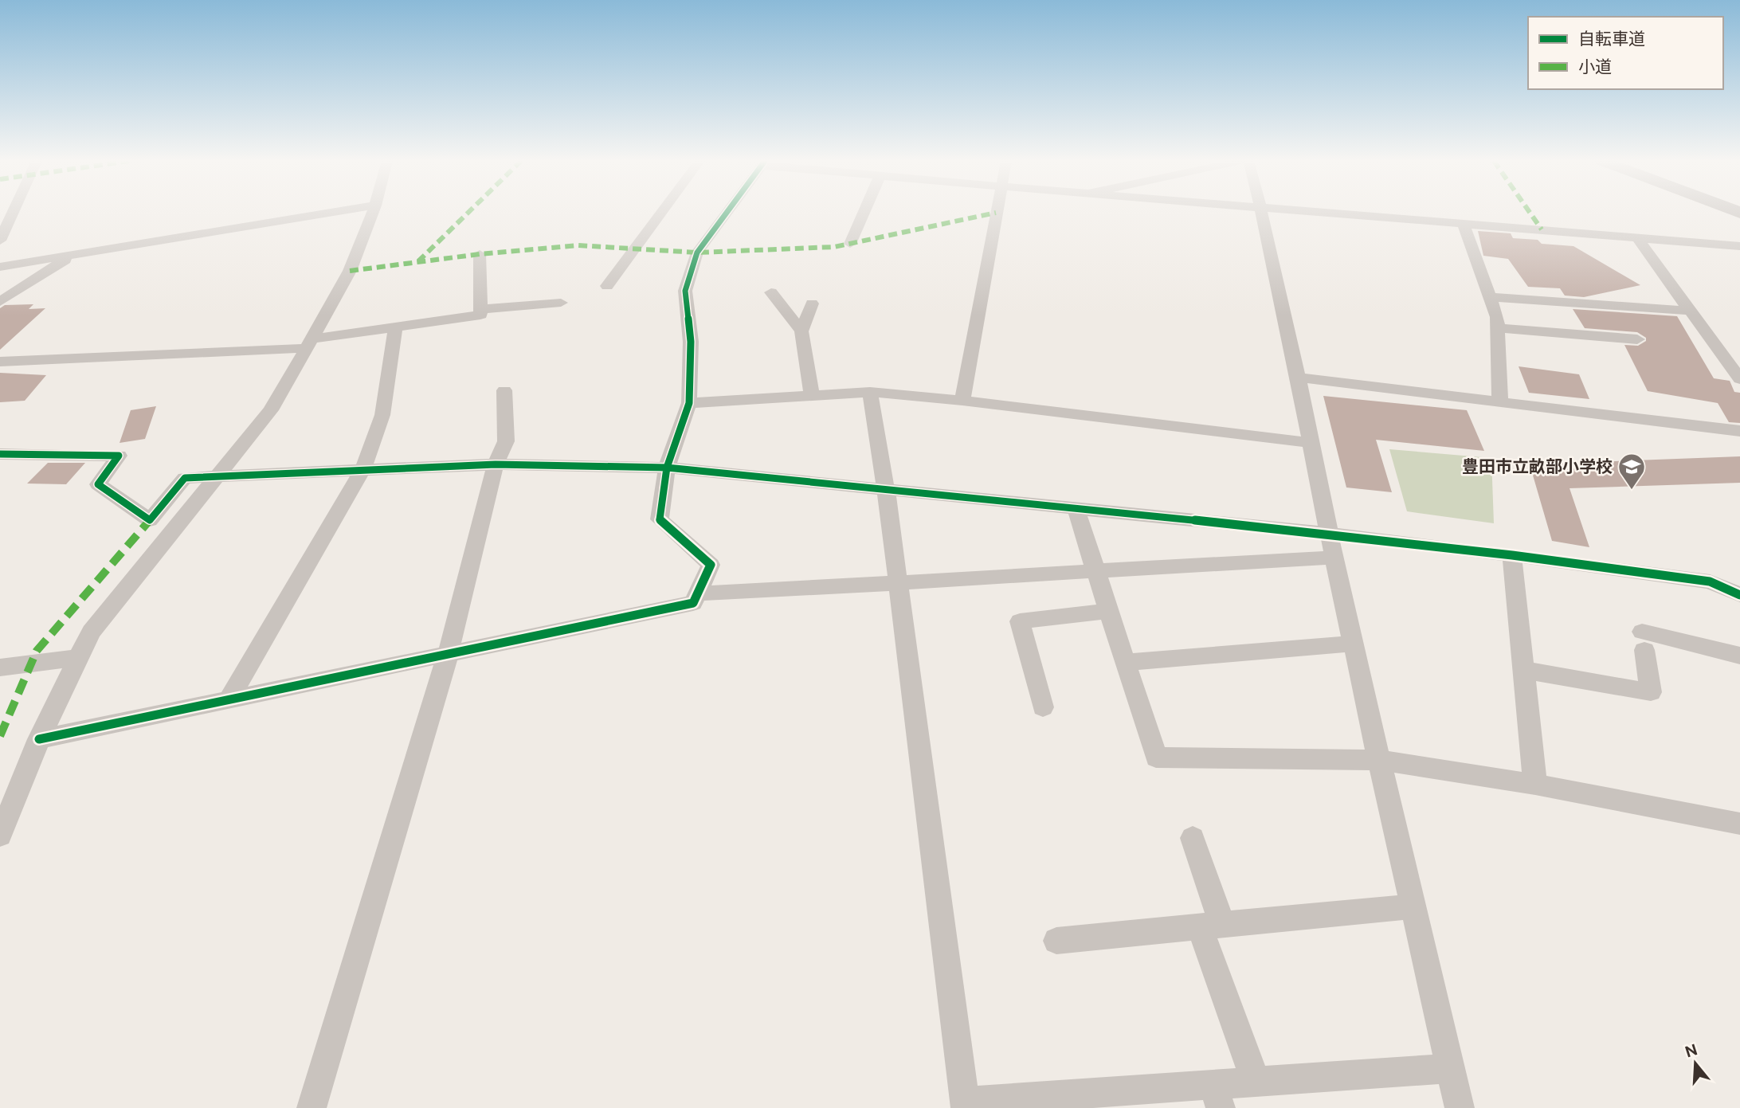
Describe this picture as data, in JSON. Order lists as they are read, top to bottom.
{
  "places": {
    "school or university": ["豊田市立畝部小学校"]
  },
  "legend": ["自転車道", "小道"],
  "north": "top"
}
